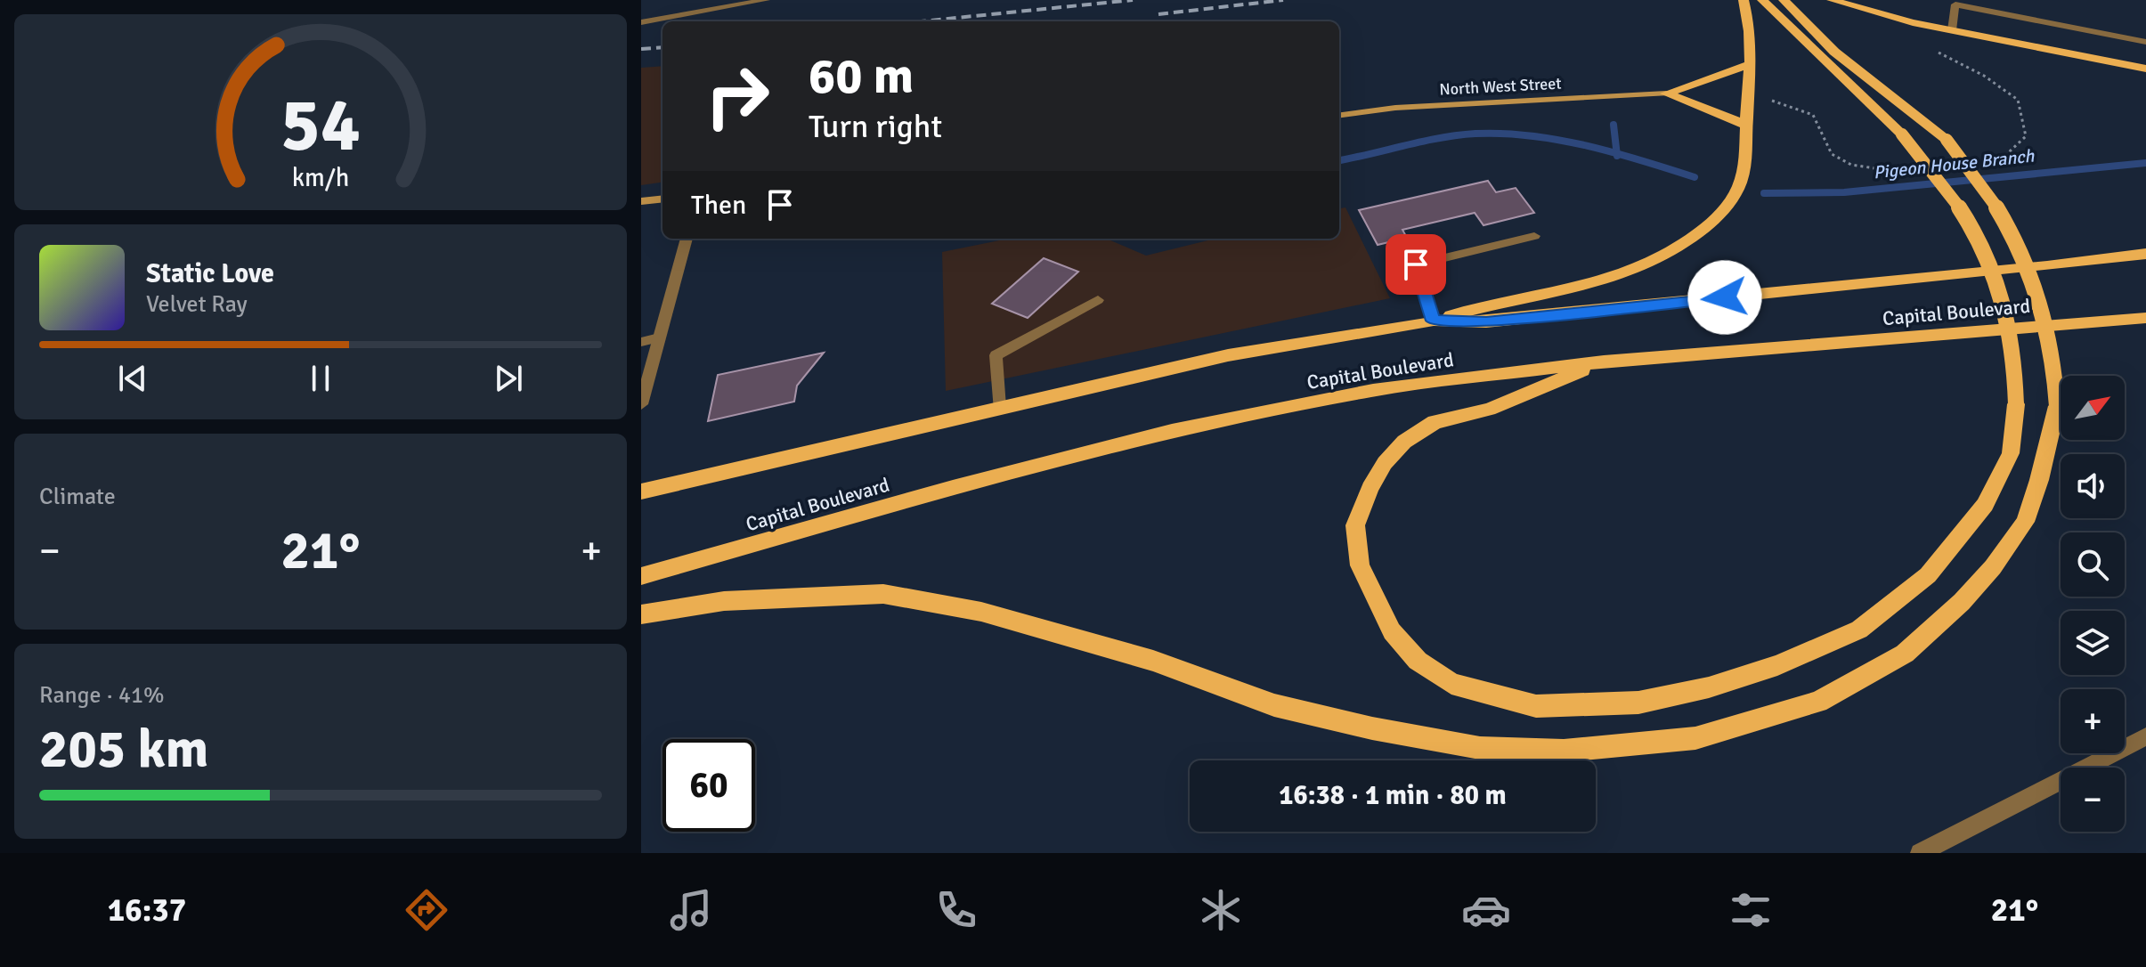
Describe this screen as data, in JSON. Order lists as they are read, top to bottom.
{
  "streets": {
    "main road": ["Capital Boulevard"],
    "street": ["North West Street"]
  },
  "water": ["Pigeon House Branch"],
  "north": "top right",
  "page": {
    "turn": ["60 m", "Turn right"],
    "then": "Then",
    "song": ["Static Love", "Velvet Ray"],
    "map_buttons": ["+", "−"],
    "tile": [
      "Climate",
      ["Range · 41%", "205 km"]
    ],
    "heat": ["−", "21°", "+"],
    "limit": "60",
    "trip": "16:38 · 1 min · 80 m",
    "tabs": ["16:37", "21°"],
    "gauge": ["54", "km/h"]
  }
}
